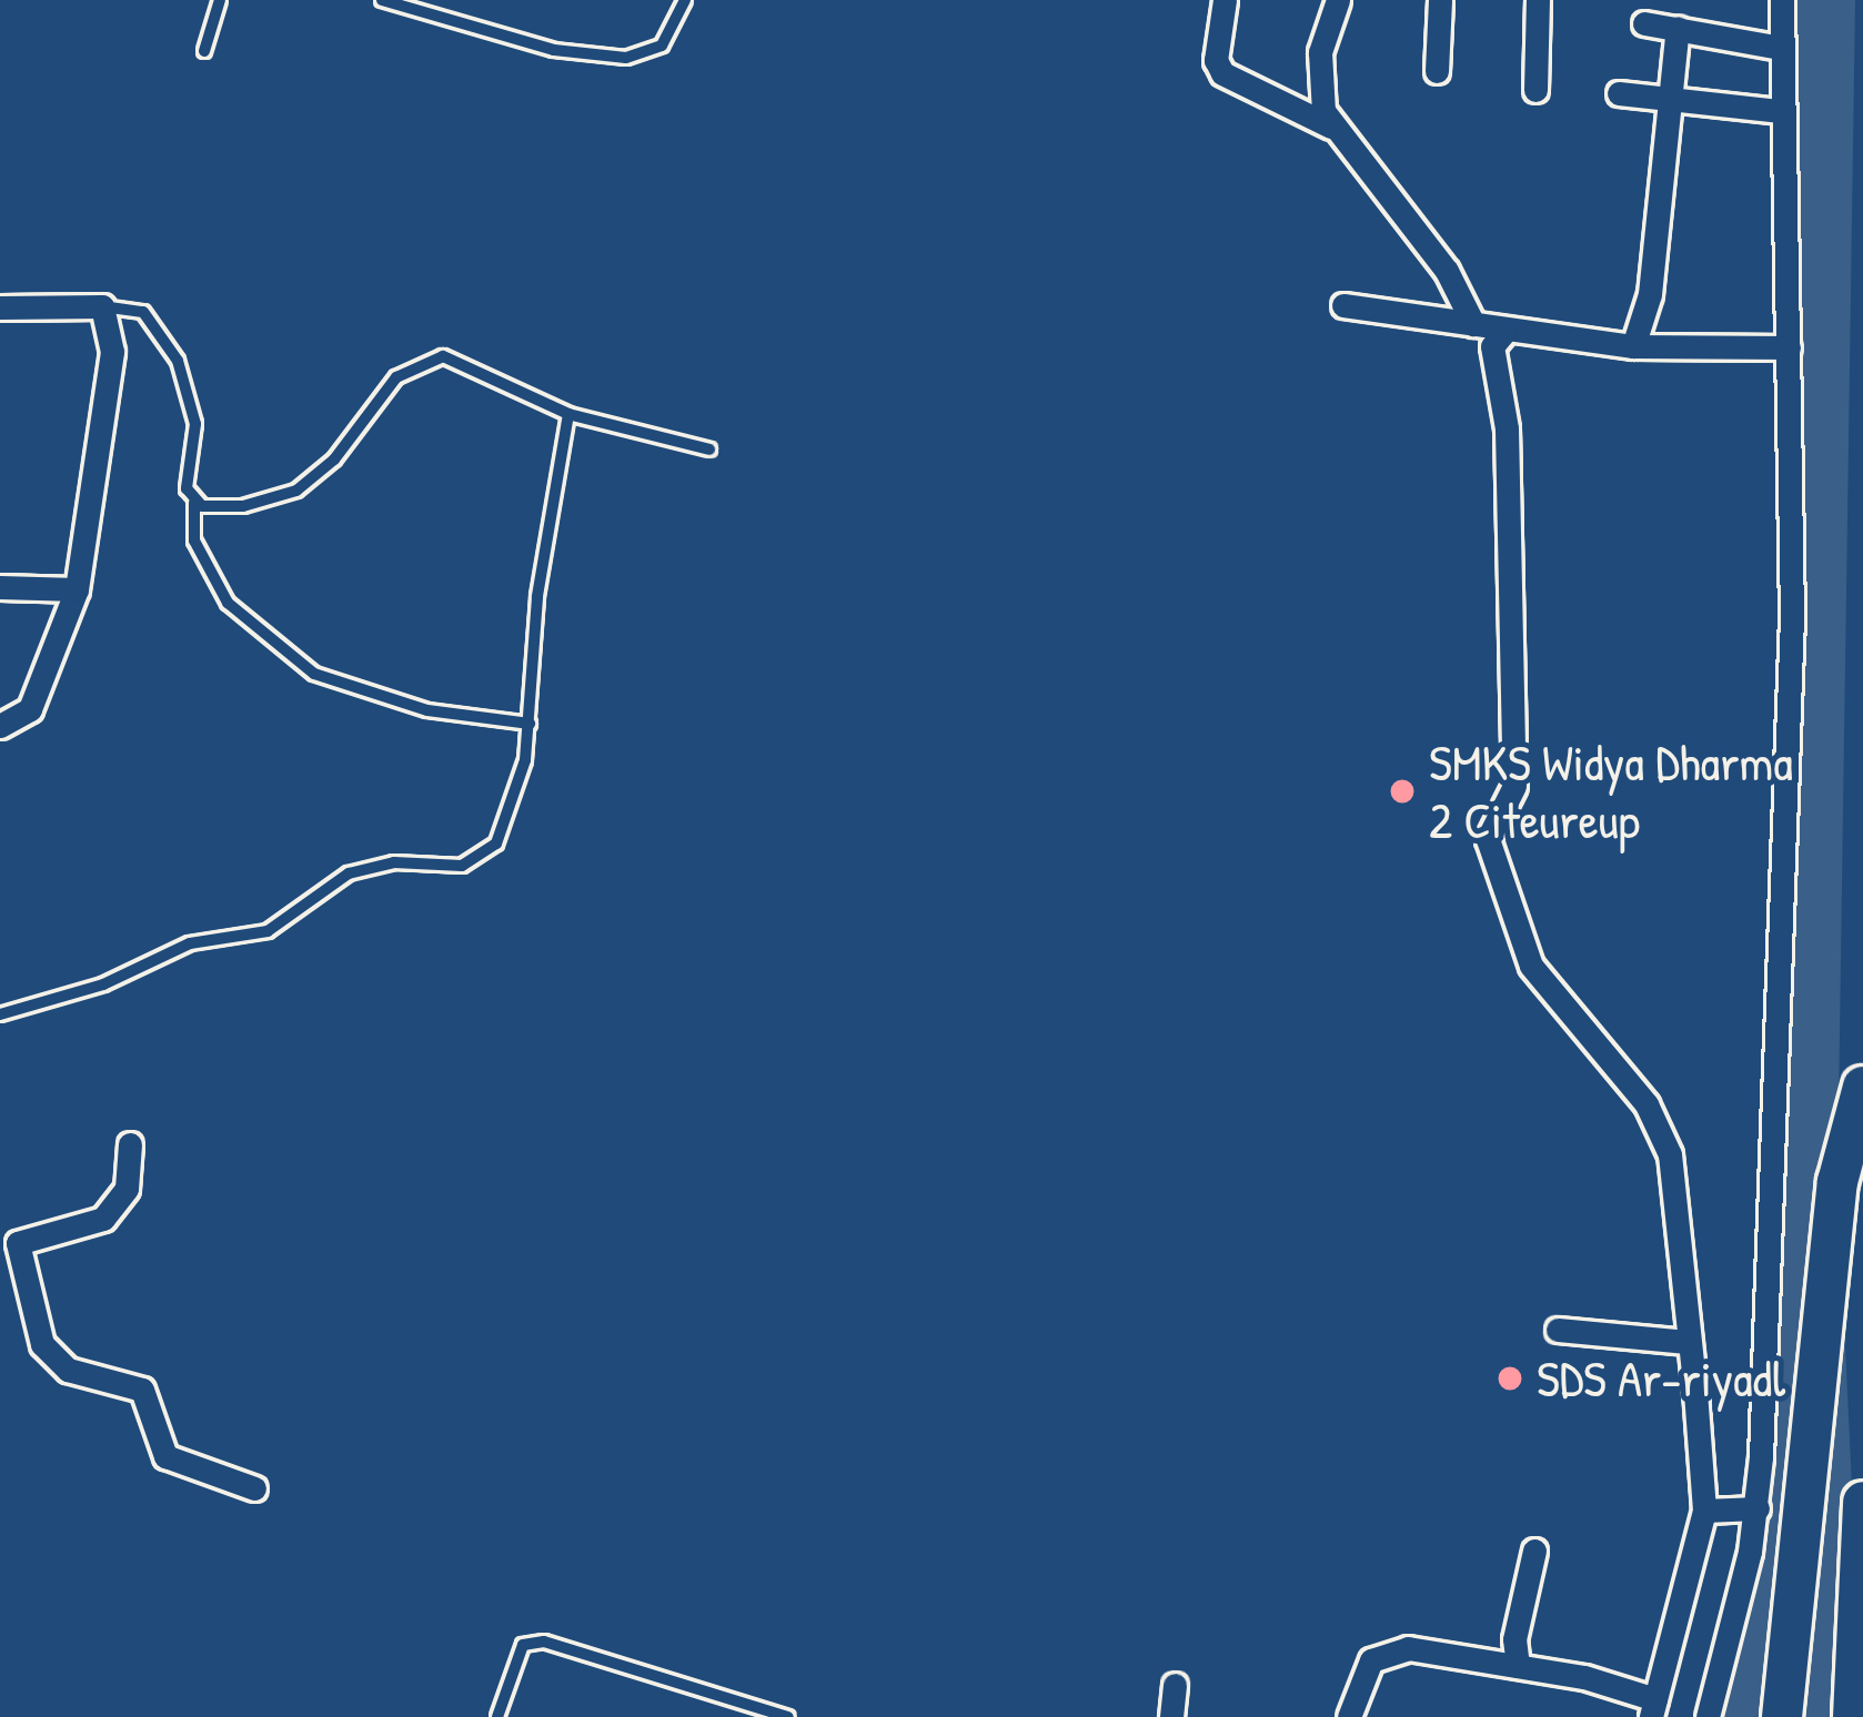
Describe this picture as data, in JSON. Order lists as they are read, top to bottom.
{
  "places": ["SMKS Widya Dharma 2 Citeureup", "SDS Ar-riyadl"]
}
